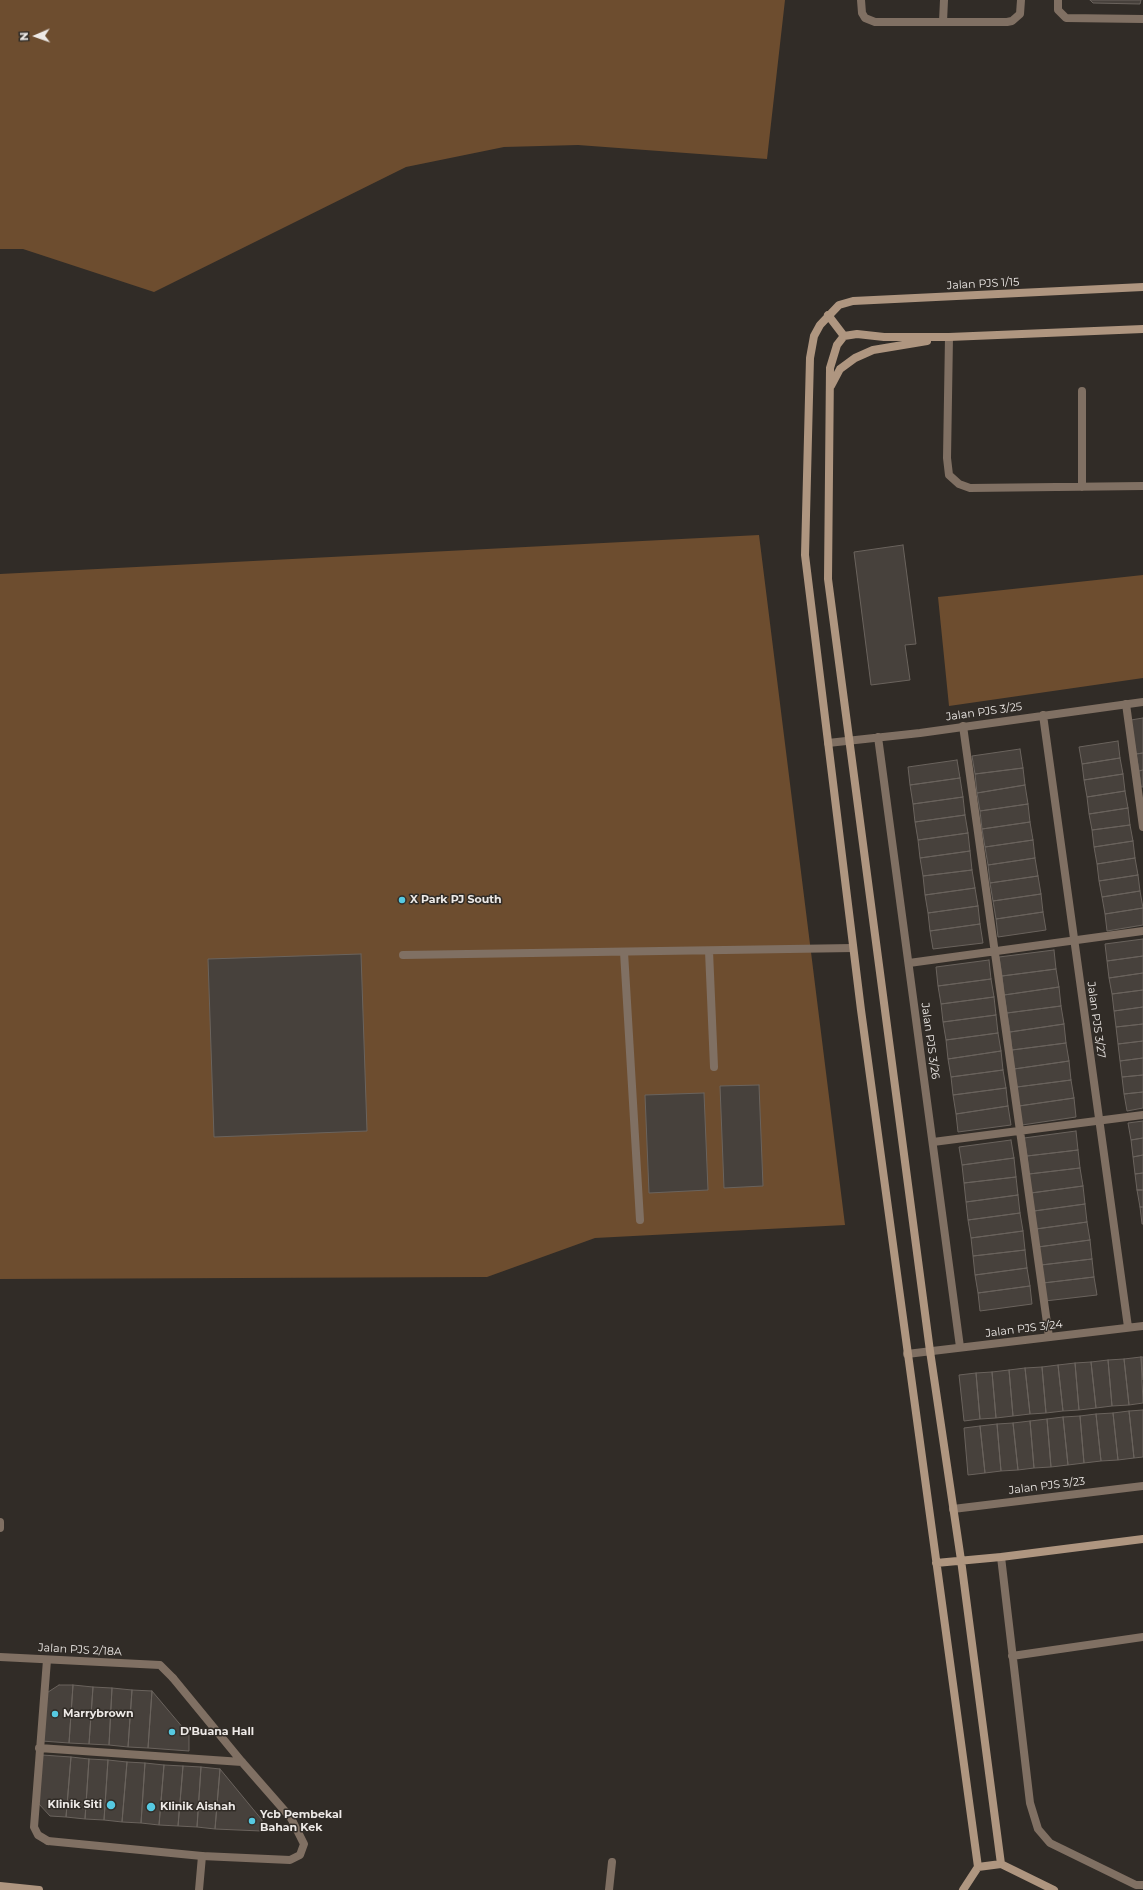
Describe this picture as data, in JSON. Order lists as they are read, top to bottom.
{
  "streets": {
    "main road": ["Jalan PJS 1/15"],
    "street": [
      "Jalan PJS 3/25",
      "Jalan PJS 3/27",
      "Jalan PJS 3/26",
      "Jalan PJS 3/24",
      "Jalan PJS 3/23",
      "Jalan PJS 2/18A"
    ]
  },
  "crossings": [
    ["Jalan PJS 3/25", "Jalan PJS 3/27"],
    ["Jalan PJS 3/25", "Jalan PJS 3/26"],
    ["Jalan PJS 3/27", "Jalan PJS 3/24"],
    ["Jalan PJS 3/26", "Jalan PJS 3/24"]
  ],
  "places": [
    "X Park PJ South",
    "Marrybrown",
    "D'Buana Hall",
    "Klinik Siti",
    "Klinik Aishah",
    "Ycb Pembekal Bahan Kek"
  ],
  "north": "left"
}
